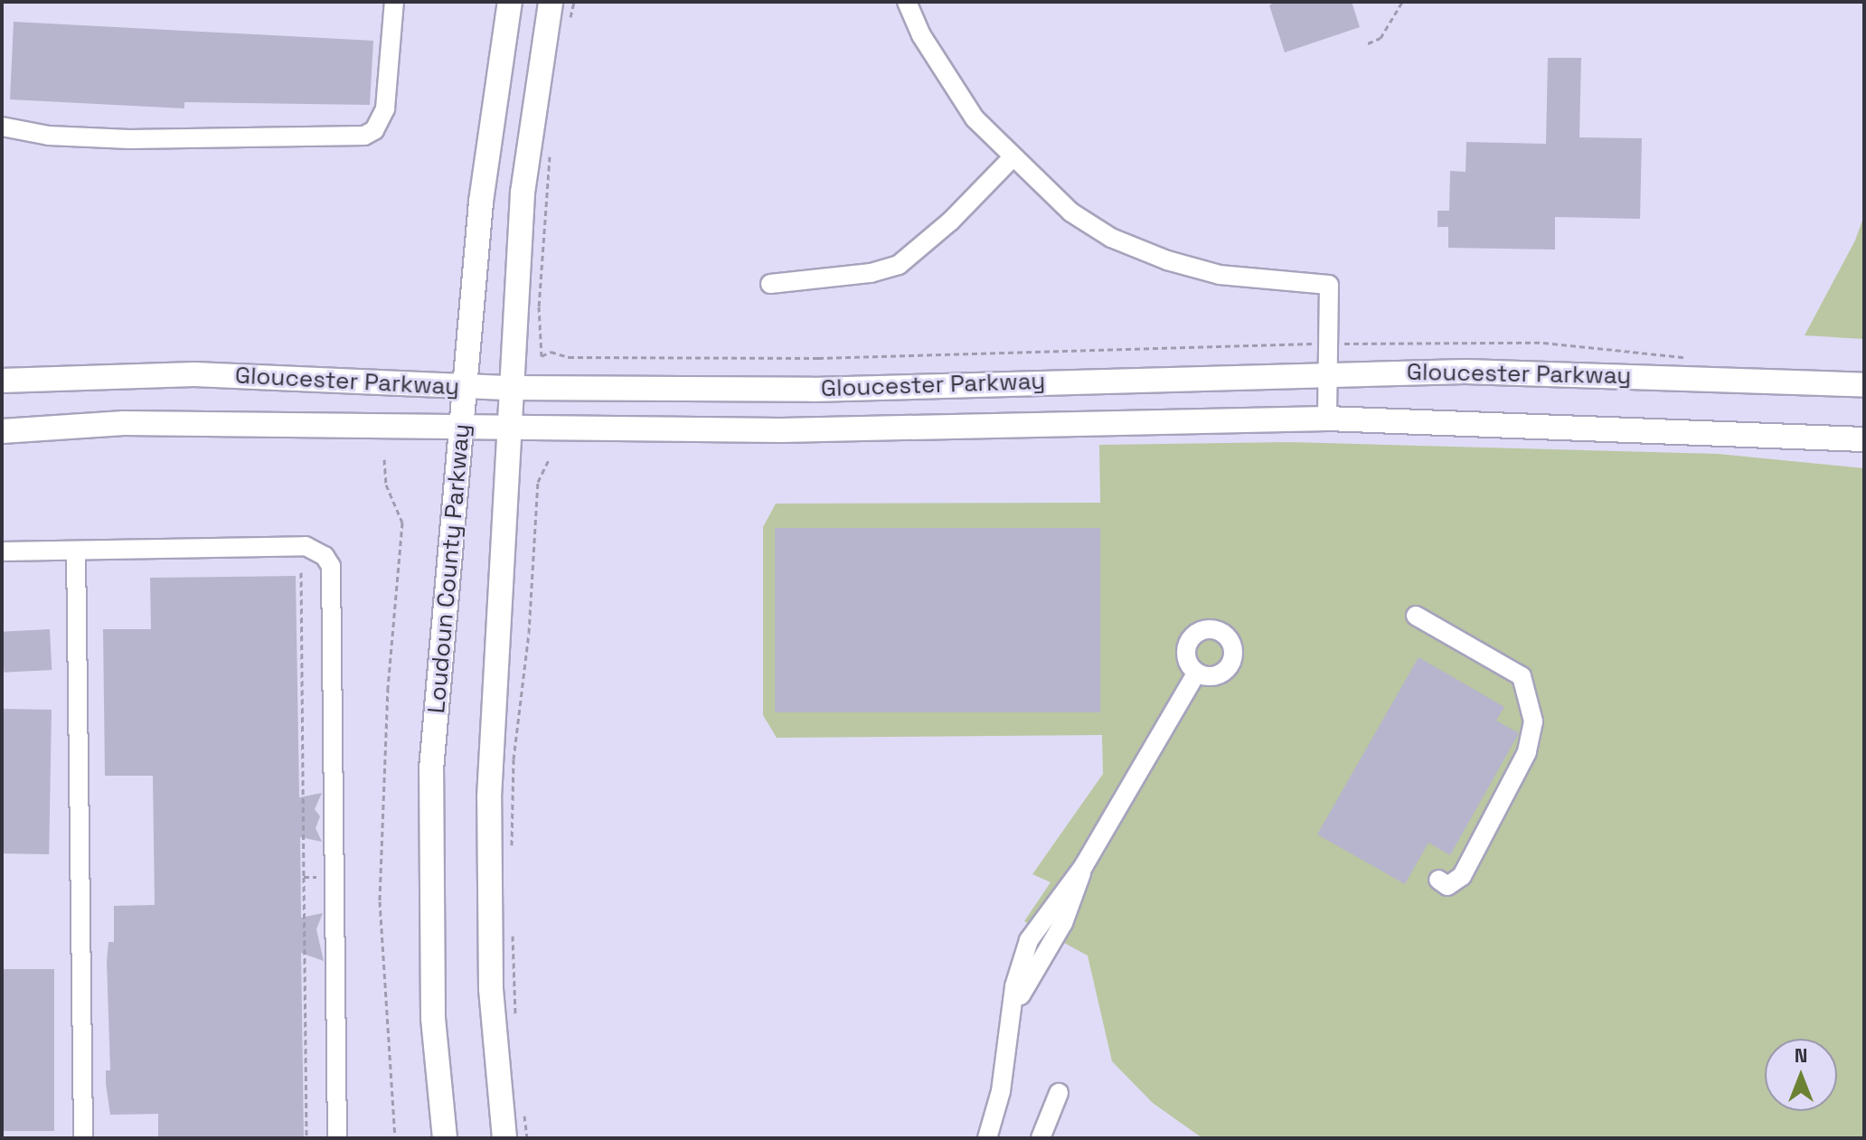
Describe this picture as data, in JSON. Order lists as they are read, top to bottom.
{
  "streets": {
    "main road": ["Gloucester Parkway", "Loudoun County Parkway"]
  },
  "crossings": [
    ["Gloucester Parkway", "Loudoun County Parkway"]
  ],
  "north": "top"
}
